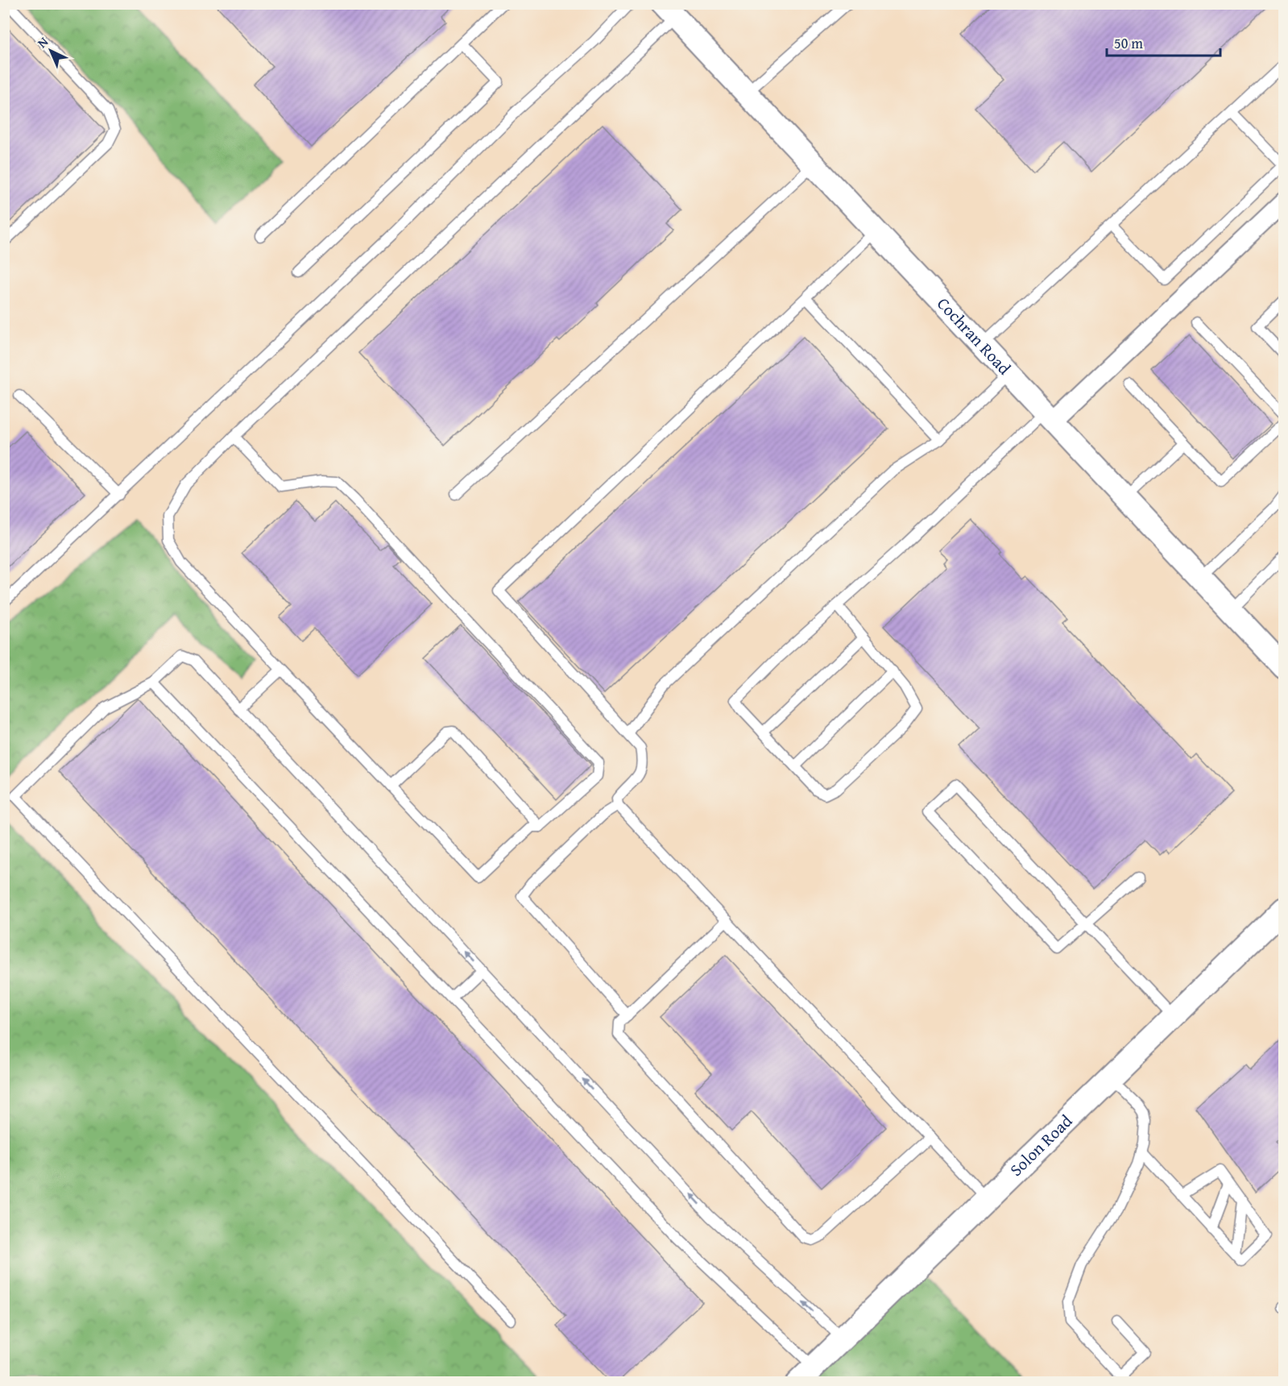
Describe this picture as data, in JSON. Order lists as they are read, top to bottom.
{
  "streets": {
    "street": ["Cochran Road", "Solon Road"]
  },
  "scale_bar": "50 m",
  "north": "top left"
}
